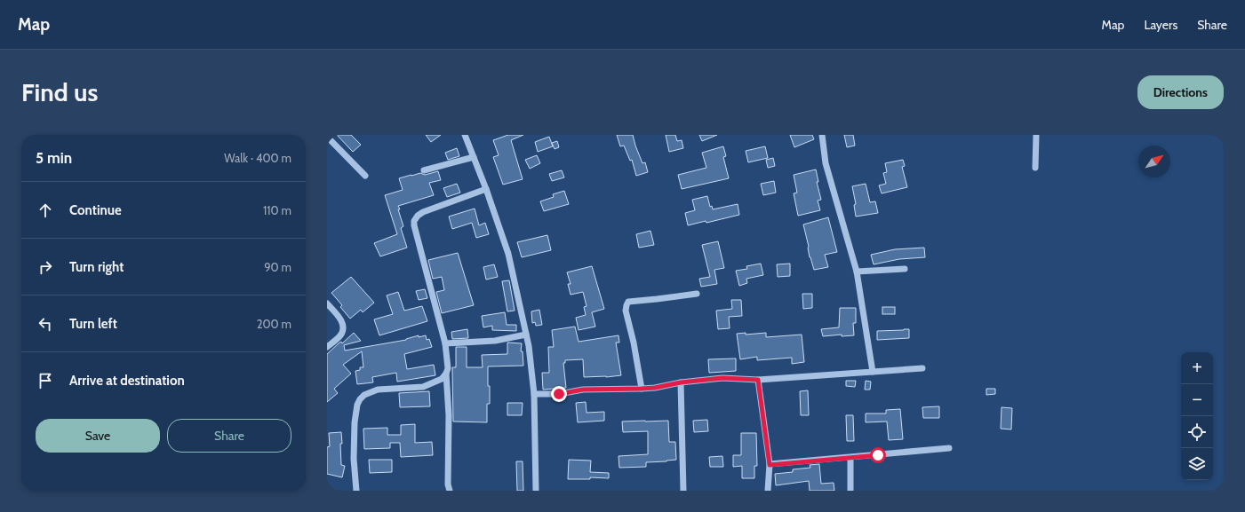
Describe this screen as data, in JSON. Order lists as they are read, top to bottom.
{
  "north": "top right",
  "page": {
    "header": "Map",
    "nav": ["Map", "Layers", "Share"],
    "buttons": [
      "Directions",
      ["Save", "Share"]
    ],
    "title": "Find us",
    "heading": ["5 min", "Walk · 400 m"],
    "list": [
      ["Continue", "110 m"],
      ["Turn right", "90 m"],
      ["Turn left", "200 m"],
      "Arrive at destination"
    ],
    "map_buttons": ["+", "−"]
  }
}
